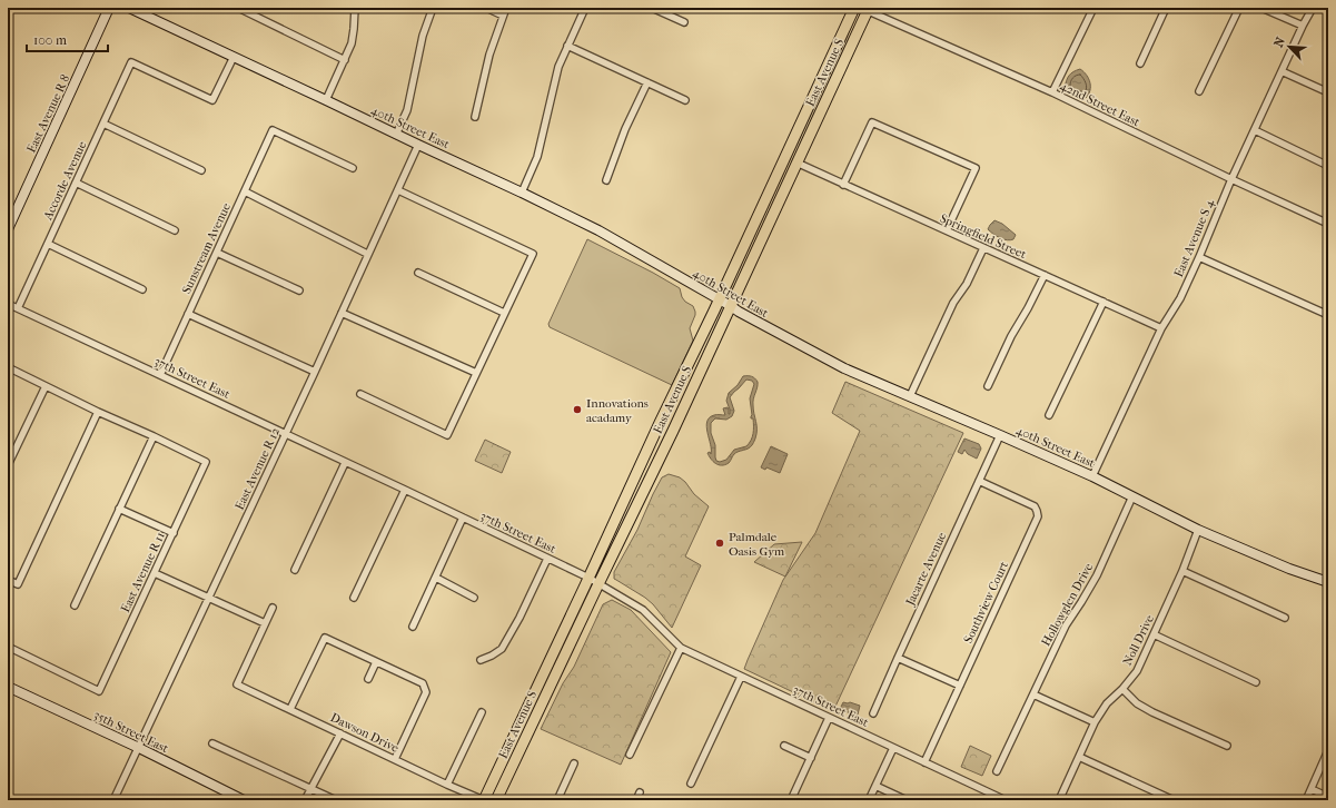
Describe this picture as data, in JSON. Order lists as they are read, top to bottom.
{
  "streets": {
    "main road": [
      "East Avenue S",
      "East Avenue R 8",
      "40th Street East",
      "35th Street East"
    ],
    "street": [
      "42nd Street East",
      "Accorde Avenue",
      "Springfield Street",
      "East Avenue S 4",
      "Sunstream Avenue",
      "37th Street East",
      "East Avenue R 12",
      "Jacarte Avenue",
      "East Avenue R 11",
      "Southview Court",
      "Hollowglen Drive",
      "Noll Drive",
      "Dawson Drive"
    ]
  },
  "crossings": [
    ["East Avenue S", "42nd Street East"],
    ["East Avenue S", "40th Street East"],
    ["East Avenue S", "Springfield Street"],
    ["East Avenue S", "37th Street East"],
    ["East Avenue S", "Dawson Drive"],
    ["42nd Street East", "East Avenue S 4"],
    ["40th Street East", "Accorde Avenue"],
    ["40th Street East", "East Avenue S 4"],
    ["40th Street East", "East Avenue R 12"],
    ["40th Street East", "Jacarte Avenue"],
    ["40th Street East", "Hollowglen Drive"],
    ["40th Street East", "Noll Drive"],
    ["Accorde Avenue", "37th Street East"],
    ["Springfield Street", "East Avenue S 4"],
    ["Sunstream Avenue", "37th Street East"],
    ["37th Street East", "East Avenue R 12"],
    ["37th Street East", "Southview Court"],
    ["East Avenue R 12", "35th Street East"],
    ["Jacarte Avenue", "Southview Court"]
  ],
  "places": ["Innovations acadamy", "Palmdale Oasis Gym"],
  "scale_bar": "100 m",
  "north": "top left"
}
